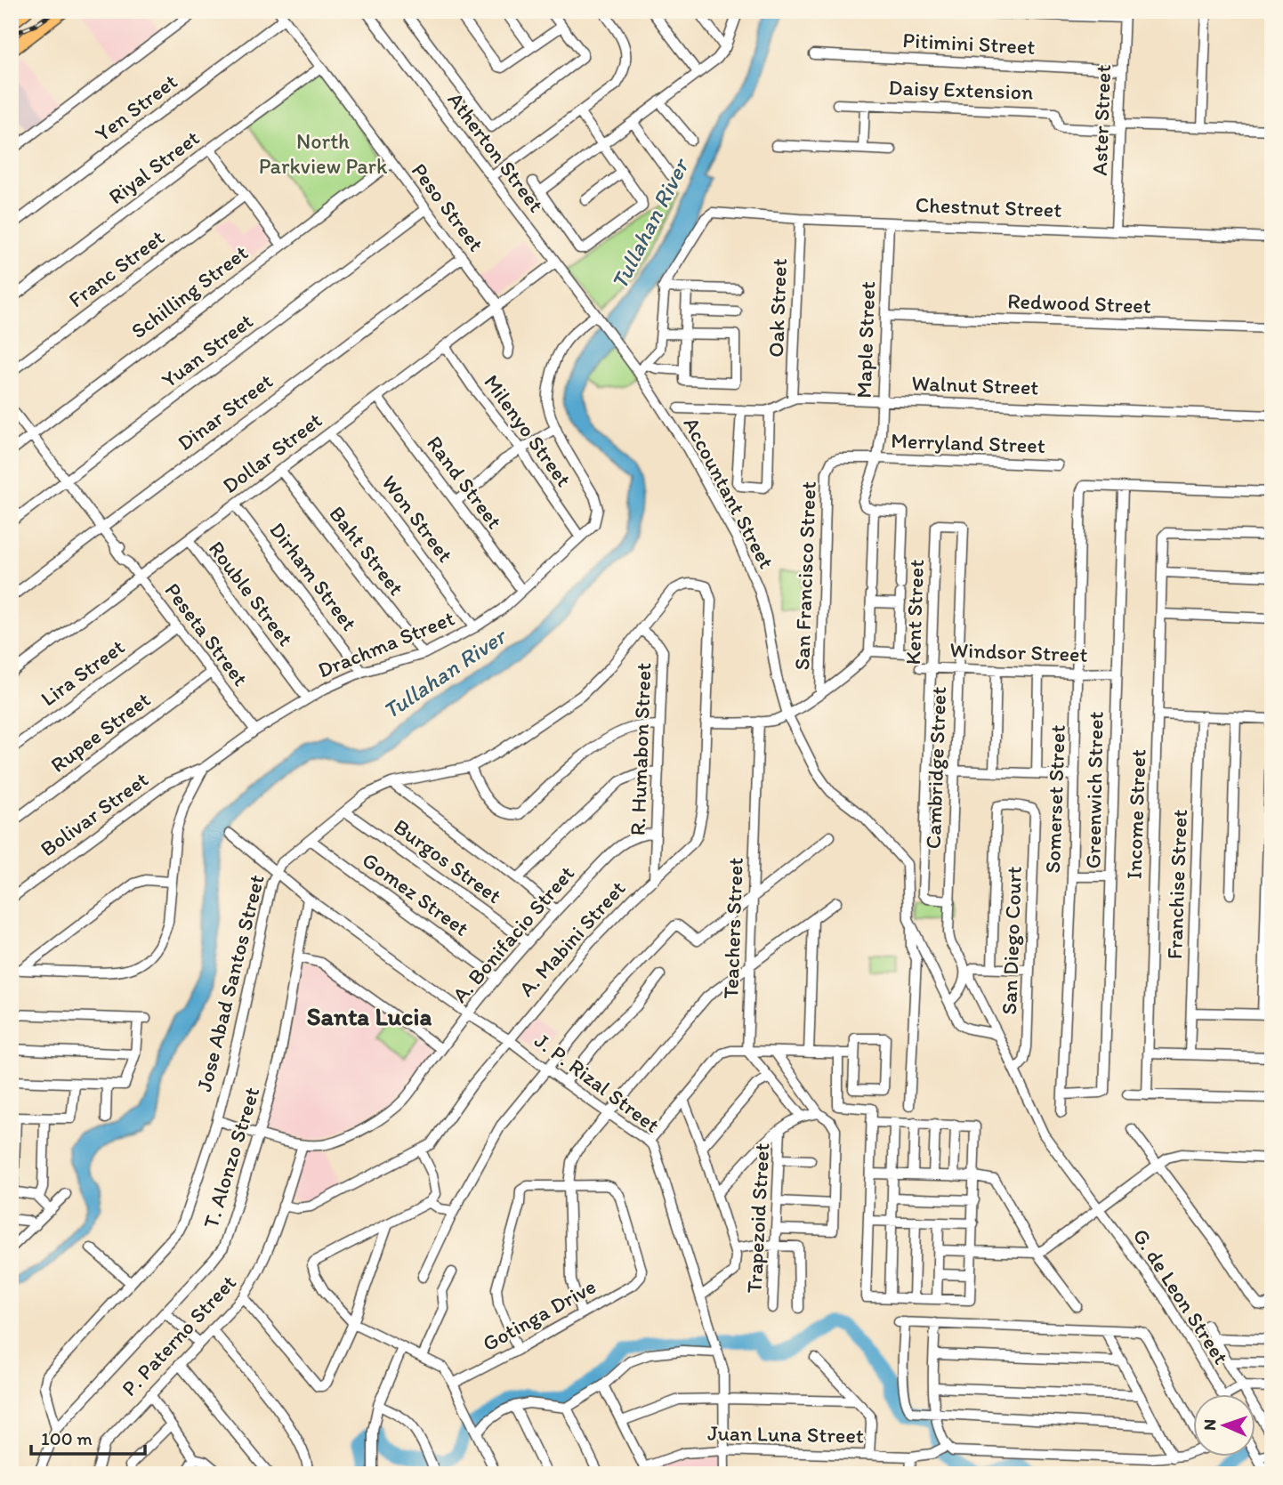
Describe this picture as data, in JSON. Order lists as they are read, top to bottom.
{
  "streets": {
    "street": [
      "Pitimini Street",
      "Daisy Extension",
      "Yen Street",
      "Aster Street",
      "Atherton Street",
      "Riyal Street",
      "Peso Street",
      "Chestnut Street",
      "Franc Street",
      "Schilling Street",
      "Redwood Street",
      "Oak Street",
      "Maple Street",
      "Yuan Street",
      "Walnut Street",
      "Dinar Street",
      "Milenyo Street",
      "Merryland Street",
      "Dollar Street",
      "Rand Street",
      "Accountant Street",
      "Won Street",
      "Baht Street",
      "San Francisco Street",
      "Dirham Street",
      "Rouble Street",
      "Kent Street",
      "Peseta Street",
      "Drachma Street",
      "Windsor Street",
      "Lira Street",
      "Rupee Street",
      "R. Humabon Street",
      "Cambridge Street",
      "Greenwich Street",
      "Somerset Street",
      "Bolivar Street",
      "Income Street",
      "Burgos Street",
      "Franchise Street",
      "Gomez Street",
      "Teachers Street",
      "A. Bonifacio Street",
      "A. Mabini Street",
      "San Diego Court",
      "Jose Abad Santos Street",
      "J. P. Rizal Street",
      "T. Alonzo Street",
      "Trapezoid Street",
      "G. de Leon Street",
      "Gotinga Drive",
      "P. Paterno Street",
      "Juan Luna Street"
    ]
  },
  "crossings": [
    ["Pitimini Street", "Aster Street"],
    ["Daisy Extension", "Aster Street"],
    ["Yen Street", "Peso Street"],
    ["Aster Street", "Chestnut Street"],
    ["Atherton Street", "Dollar Street"],
    ["Atherton Street", "Accountant Street"],
    ["Atherton Street", "Drachma Street"],
    ["Riyal Street", "Peso Street"],
    ["Peso Street", "Schilling Street"],
    ["Peso Street", "Yuan Street"],
    ["Peso Street", "Dinar Street"],
    ["Peso Street", "Dollar Street"],
    ["Chestnut Street", "Oak Street"],
    ["Chestnut Street", "Maple Street"],
    ["Schilling Street", "Peseta Street"],
    ["Redwood Street", "Maple Street"],
    ["Oak Street", "Walnut Street"],
    ["Maple Street", "Walnut Street"],
    ["Maple Street", "Merryland Street"],
    ["Yuan Street", "Peseta Street"],
    ["Dinar Street", "Peseta Street"],
    ["Milenyo Street", "Dollar Street"],
    ["Milenyo Street", "Drachma Street"],
    ["Merryland Street", "San Francisco Street"],
    ["Dollar Street", "Rand Street"],
    ["Dollar Street", "Won Street"],
    ["Dollar Street", "Baht Street"],
    ["Dollar Street", "Dirham Street"],
    ["Dollar Street", "Rouble Street"],
    ["Dollar Street", "Peseta Street"],
    ["Rand Street", "Drachma Street"],
    ["Accountant Street", "Drachma Street"],
    ["Won Street", "Drachma Street"],
    ["Baht Street", "Drachma Street"],
    ["Dirham Street", "Drachma Street"],
    ["Rouble Street", "Drachma Street"],
    ["Kent Street", "Windsor Street"],
    ["Kent Street", "Cambridge Street"],
    ["Peseta Street", "Drachma Street"],
    ["Peseta Street", "Lira Street"],
    ["Peseta Street", "Rupee Street"],
    ["Drachma Street", "Bolivar Street"],
    ["Windsor Street", "Cambridge Street"],
    ["Windsor Street", "Greenwich Street"],
    ["Windsor Street", "Somerset Street"],
    ["R. Humabon Street", "A. Bonifacio Street"],
    ["R. Humabon Street", "A. Mabini Street"],
    ["R. Humabon Street", "Jose Abad Santos Street"],
    ["Greenwich Street", "Somerset Street"],
    ["Burgos Street", "A. Bonifacio Street"],
    ["Burgos Street", "Jose Abad Santos Street"],
    ["Gomez Street", "A. Bonifacio Street"],
    ["Gomez Street", "Jose Abad Santos Street"],
    ["A. Bonifacio Street", "Jose Abad Santos Street"],
    ["A. Bonifacio Street", "J. P. Rizal Street"],
    ["A. Bonifacio Street", "T. Alonzo Street"],
    ["A. Bonifacio Street", "P. Paterno Street"],
    ["A. Mabini Street", "Jose Abad Santos Street"],
    ["A. Mabini Street", "J. P. Rizal Street"],
    ["A. Mabini Street", "P. Paterno Street"],
    ["San Diego Court", "G. de Leon Street"],
    ["Jose Abad Santos Street", "J. P. Rizal Street"],
    ["Jose Abad Santos Street", "T. Alonzo Street"],
    ["J. P. Rizal Street", "T. Alonzo Street"],
    ["J. P. Rizal Street", "Juan Luna Street"]
  ],
  "districts": ["Santa Lucia"],
  "water": ["Tullahan River"],
  "parks": ["North Parkview Park"],
  "scale_bar": "100 m",
  "north": "left"
}
